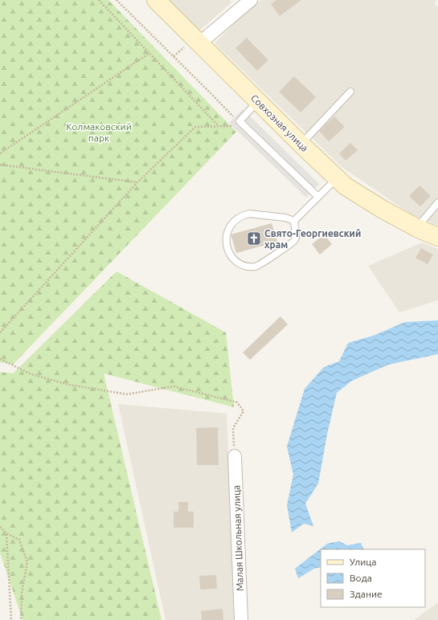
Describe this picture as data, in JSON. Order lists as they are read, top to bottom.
{
  "streets": {
    "street": ["Совхозная улица", "Малая Школьная улица"]
  },
  "parks": ["Колмаковский парк"],
  "places": {
    "church": ["Свято-Георгиевский храм"]
  },
  "legend": ["Улица", "Вода", "Здание"]
}
